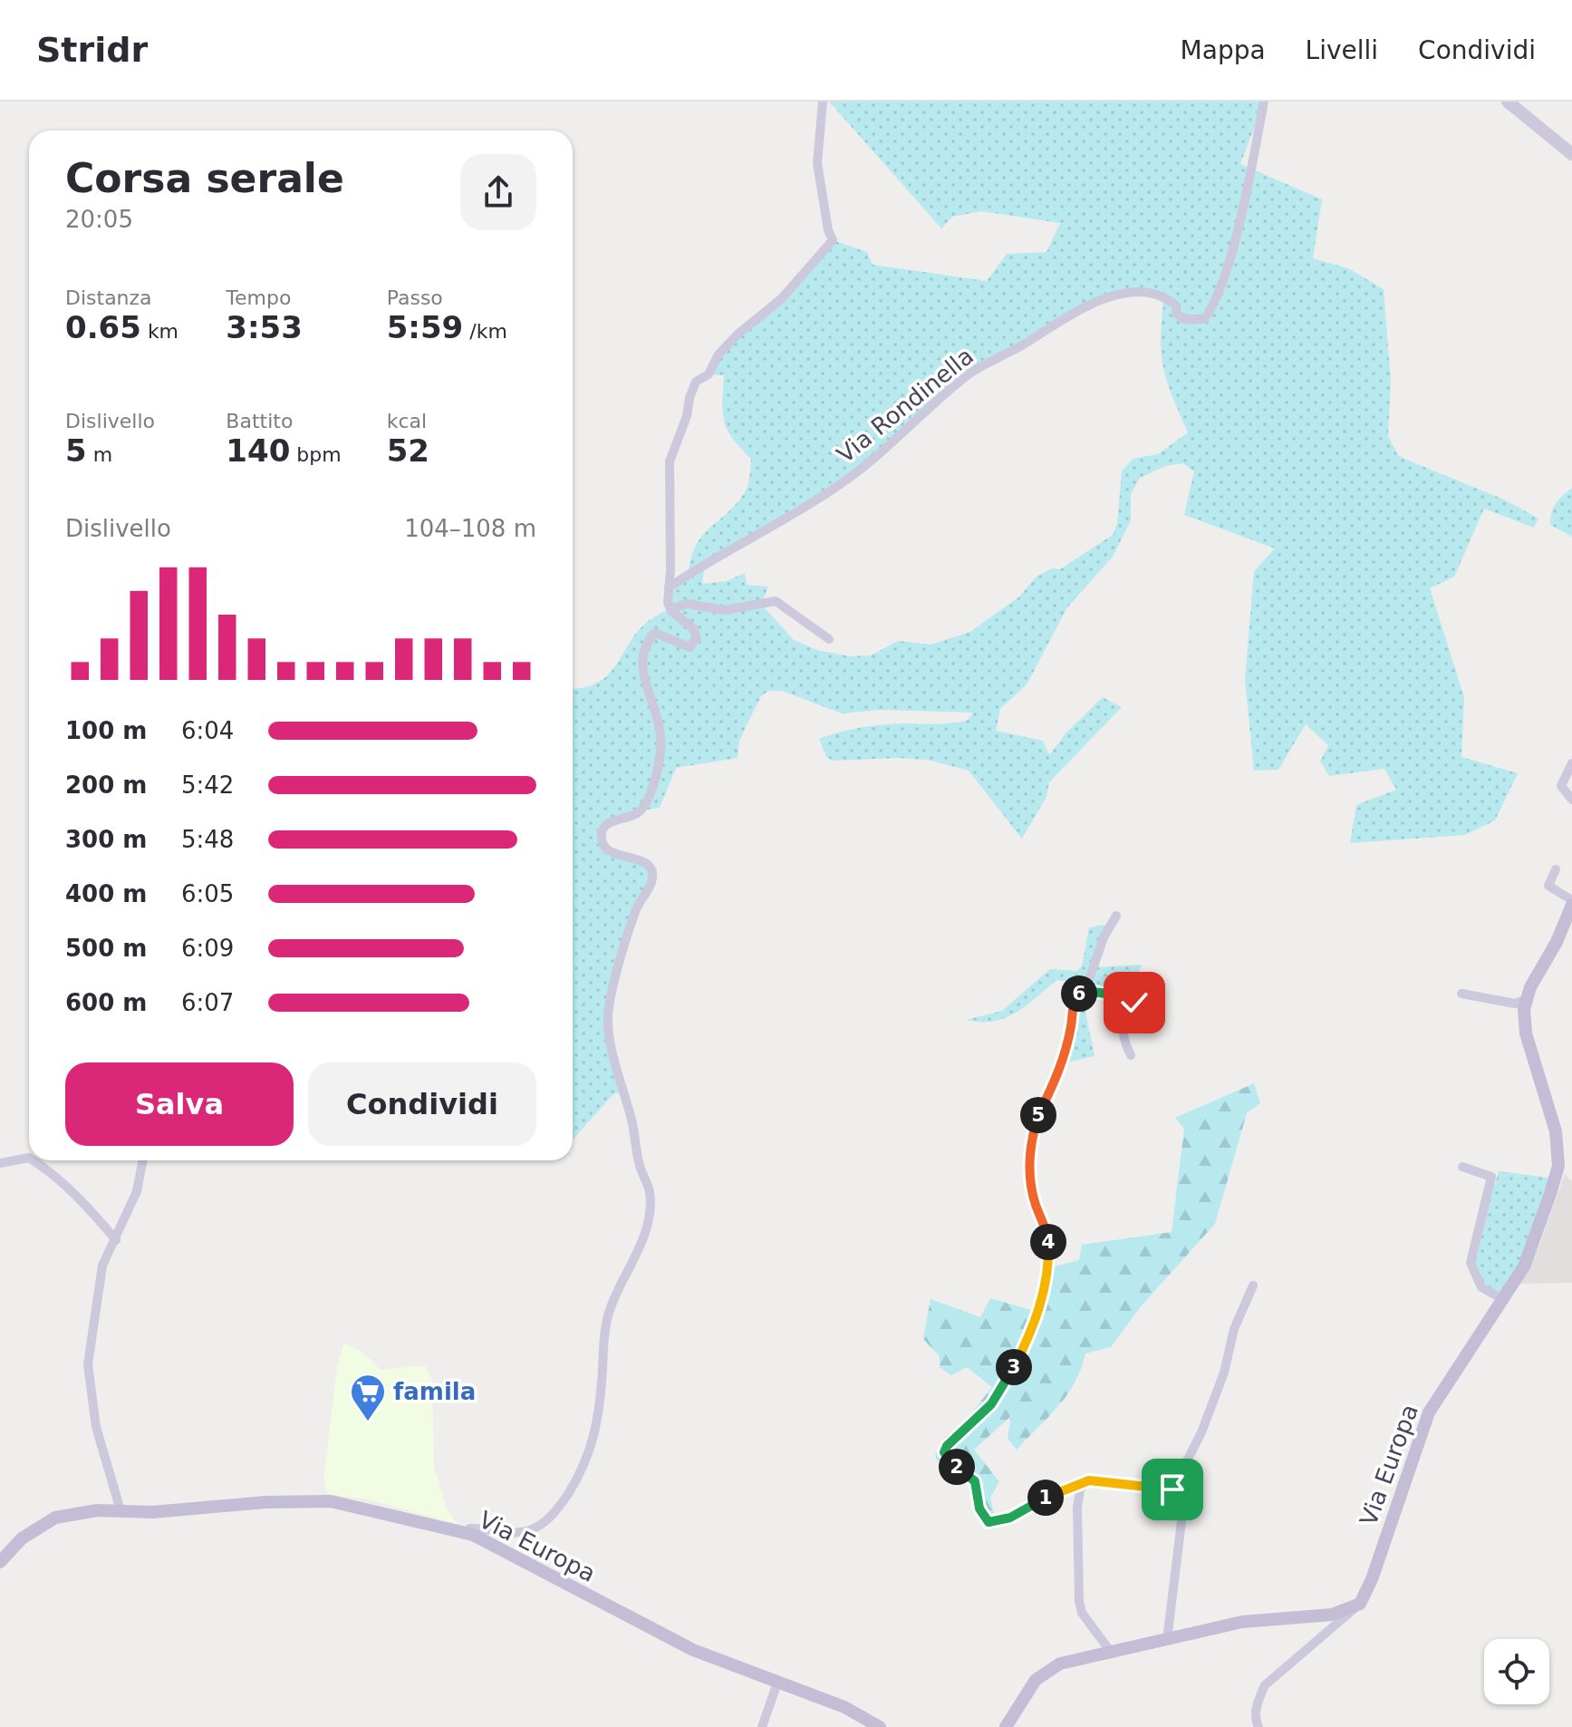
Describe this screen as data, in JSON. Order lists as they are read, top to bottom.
{
  "streets": {
    "main road": ["Via Europa"],
    "street": ["Via Rondinella"]
  },
  "places": {
    "supermarket": ["famila"]
  },
  "page": {
    "header": "Stridr",
    "nav": ["Mappa", "Livelli", "Condividi"],
    "heading": ["Corsa serale", "20:05"],
    "stats": [
      ["Distanza", "0.65 km"],
      ["Tempo", "3:53"],
      ["Passo", "5:59 /km"],
      ["Dislivello", "5 m"],
      ["Battito", "140 bpm"],
      ["kcal", "52"]
    ],
    "chart": ["Dislivello", "104–108 m"],
    "list": [
      {
        "name": "100 m",
        "note": "6:04"
      },
      {
        "name": "200 m",
        "note": "5:42"
      },
      {
        "name": "300 m",
        "note": "5:48"
      },
      {
        "name": "400 m",
        "note": "6:05"
      },
      {
        "name": "500 m",
        "note": "6:09"
      },
      {
        "name": "600 m",
        "note": "6:07"
      }
    ],
    "pins": [
      "6",
      "5",
      "4",
      "3",
      "2",
      "1"
    ],
    "buttons": ["Salva", "Condividi"]
  }
}
